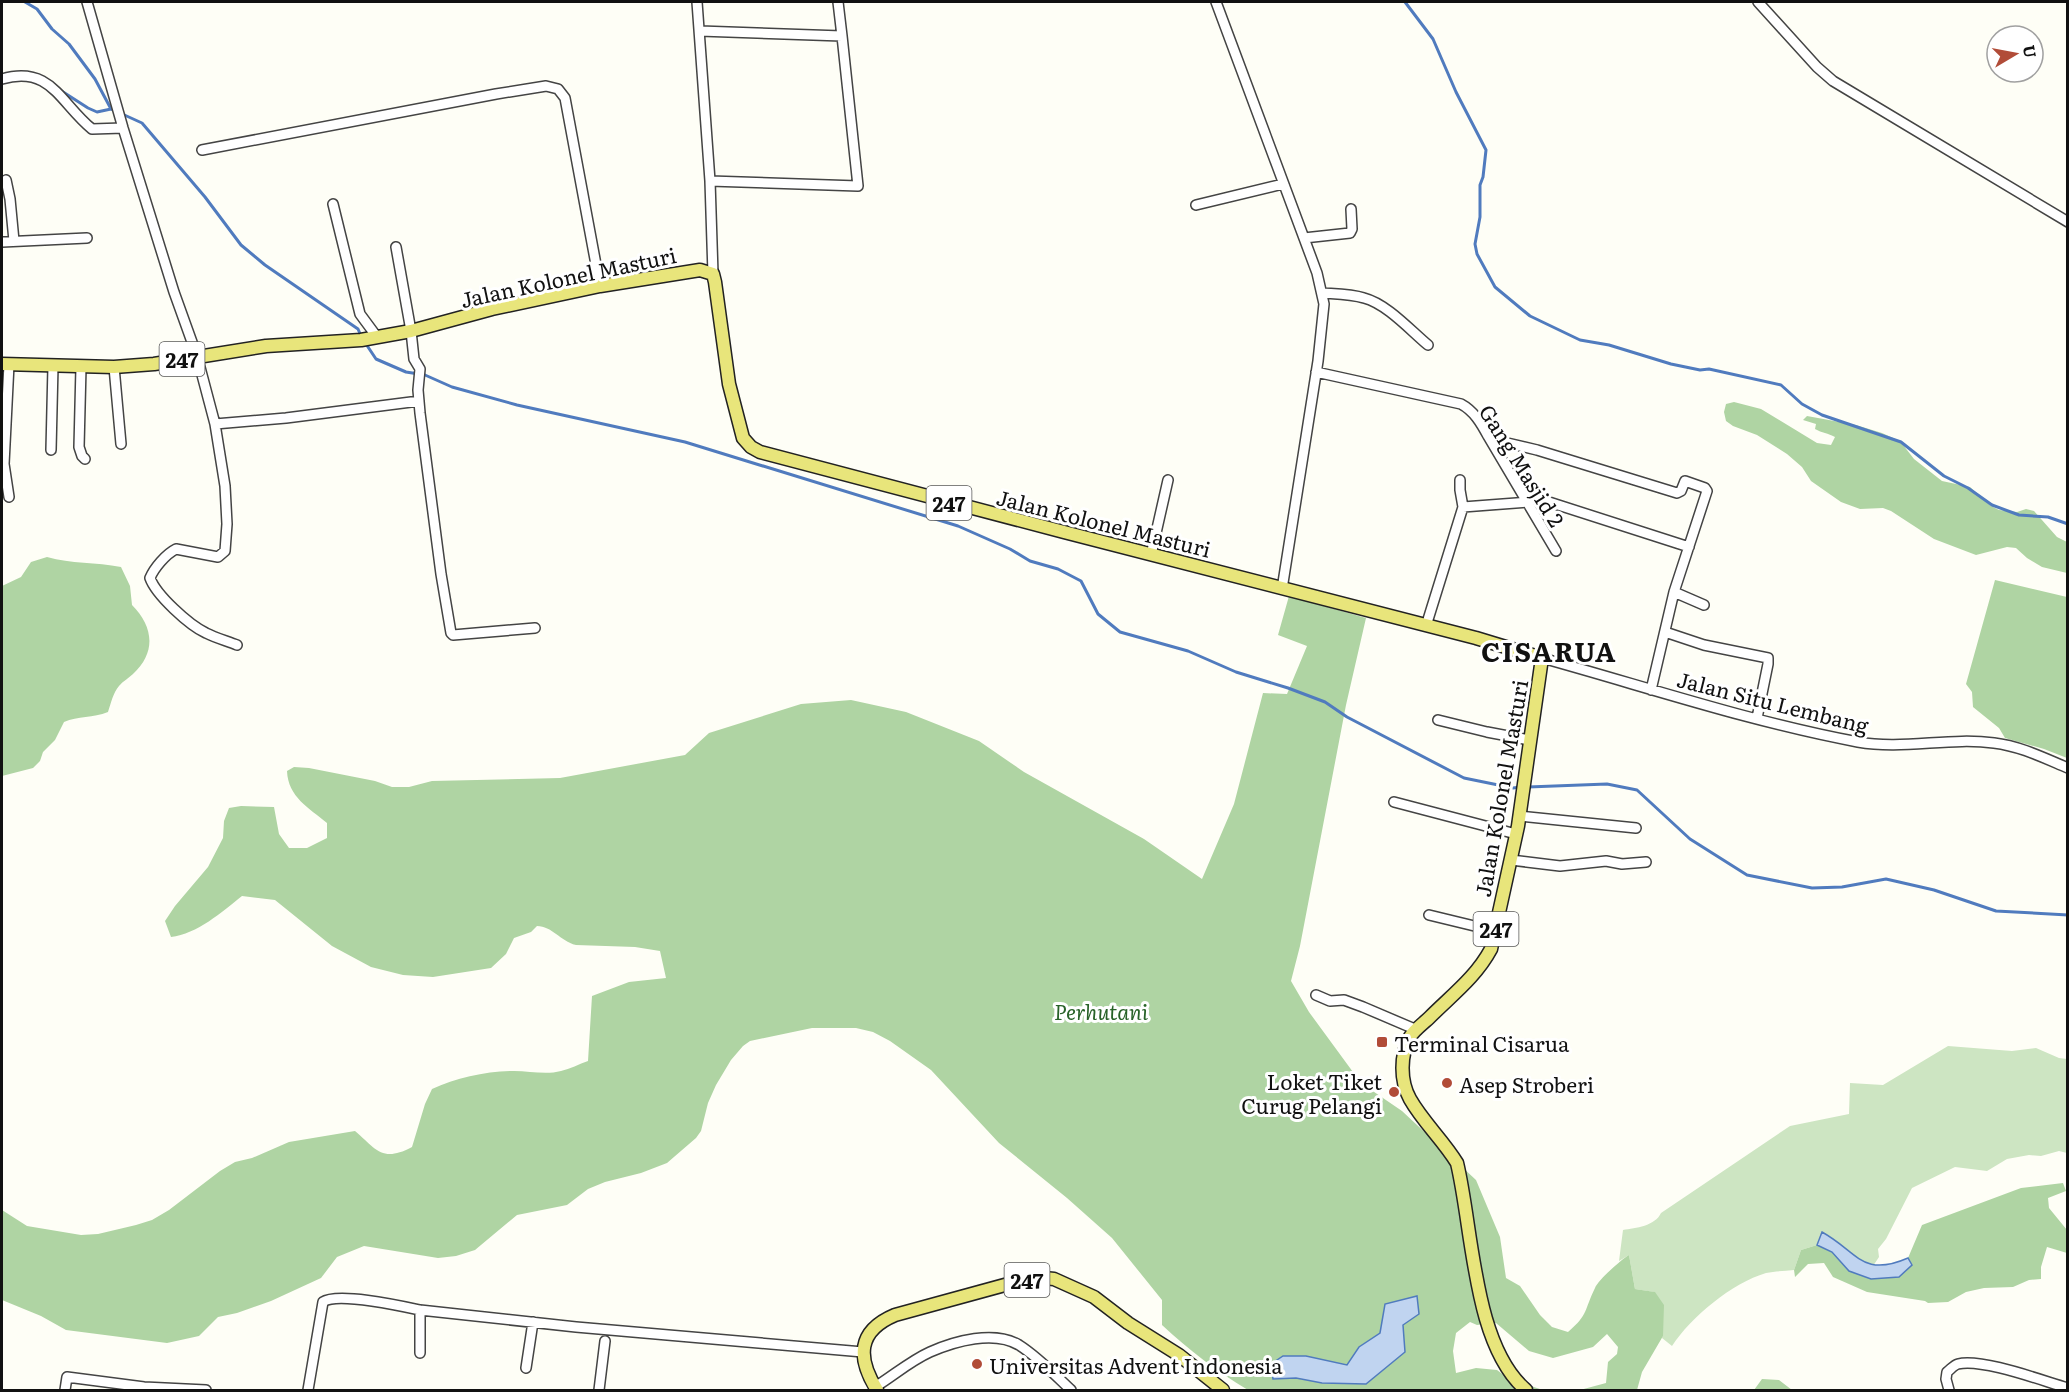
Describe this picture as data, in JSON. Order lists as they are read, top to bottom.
{
  "streets": {
    "main road": ["Jalan Kolonel Masturi", "247"],
    "street": ["Gang Masjid 2", "Jalan Situ Lembang"]
  },
  "crossings": [
    ["Jalan Kolonel Masturi", "Jalan Situ Lembang"]
  ],
  "districts": ["CISARUA"],
  "parks": ["Perhutani"],
  "places": {
    "transit": ["Terminal Cisarua"],
    "other": ["Asep Stroberi", "Loket Tiket Curug Pelangi", "Universitas Advent Indonesia"]
  },
  "north": "right"
}
